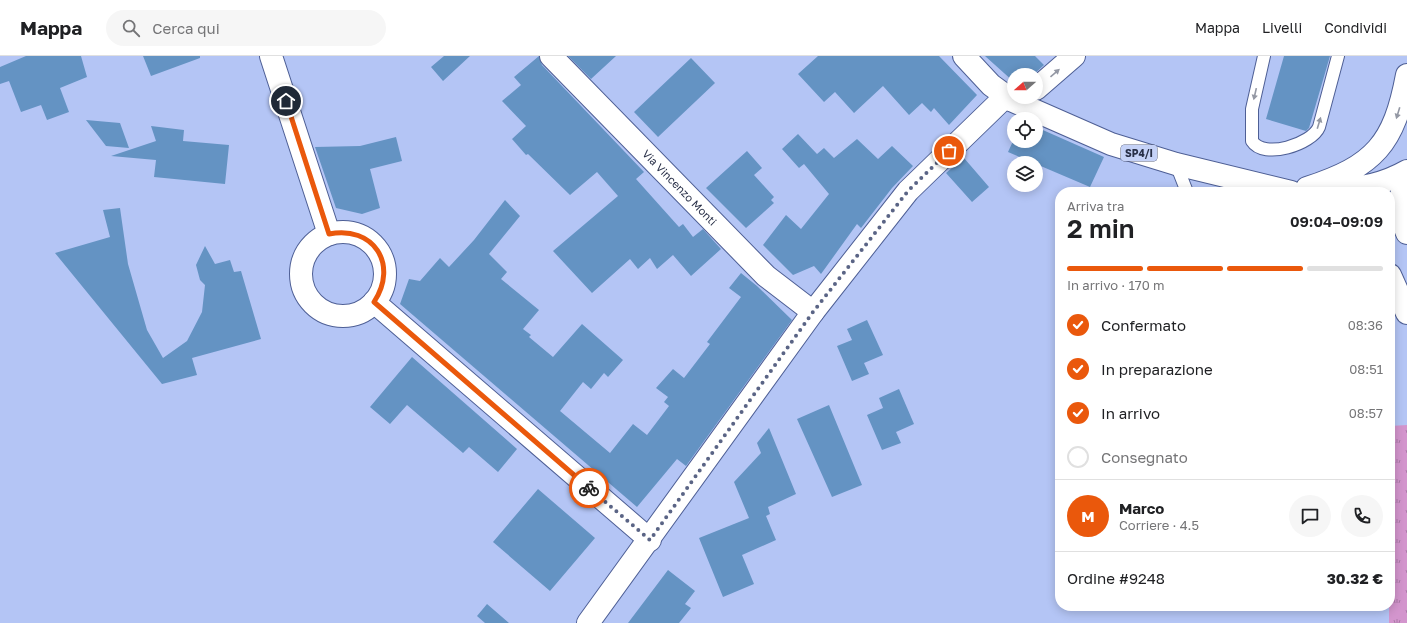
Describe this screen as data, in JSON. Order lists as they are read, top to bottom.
{
  "streets": {
    "main road": ["SP4/I", "Via Vincenzo Monti"]
  },
  "north": "left",
  "page": {
    "header": "Mappa",
    "search": "Cerca qui",
    "nav": ["Mappa", "Livelli", "Condividi"],
    "heading": ["2 min", "Arriva tra", "09:04–09:09"],
    "panel": [
      "Marco",
      "Corriere · 4.5",
      "Ordine #9248",
      "30.32 €"
    ],
    "bar": "In arrivo · 170 m",
    "list": [
      ["Confermato", "08:36"],
      ["In preparazione", "08:51"],
      ["In arrivo", "08:57"],
      "Consegnato"
    ],
    "round": "M"
  }
}
